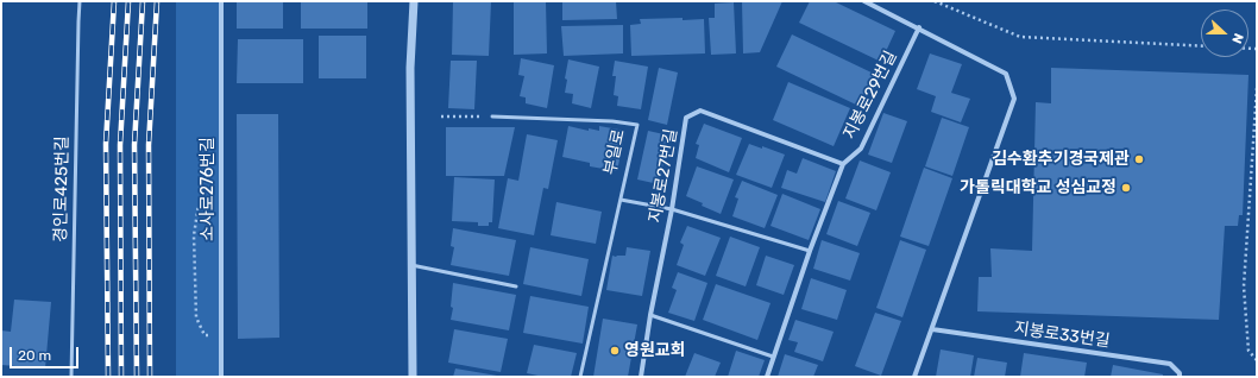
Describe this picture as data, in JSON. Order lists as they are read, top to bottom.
{
  "streets": {
    "street": [
      "지봉로29번길",
      "지봉로27번길",
      "소사로276번길",
      "지봉로33번길"
    ],
    "lane": ["부일로", "경인로425번길"]
  },
  "crossings": [
    ["지봉로29번길", "지봉로27번길"]
  ],
  "places": ["김수환추기경국제관", "가톨릭대학교 성심교정", "영원교회"],
  "scale_bar": "20 m",
  "north": "right"
}
